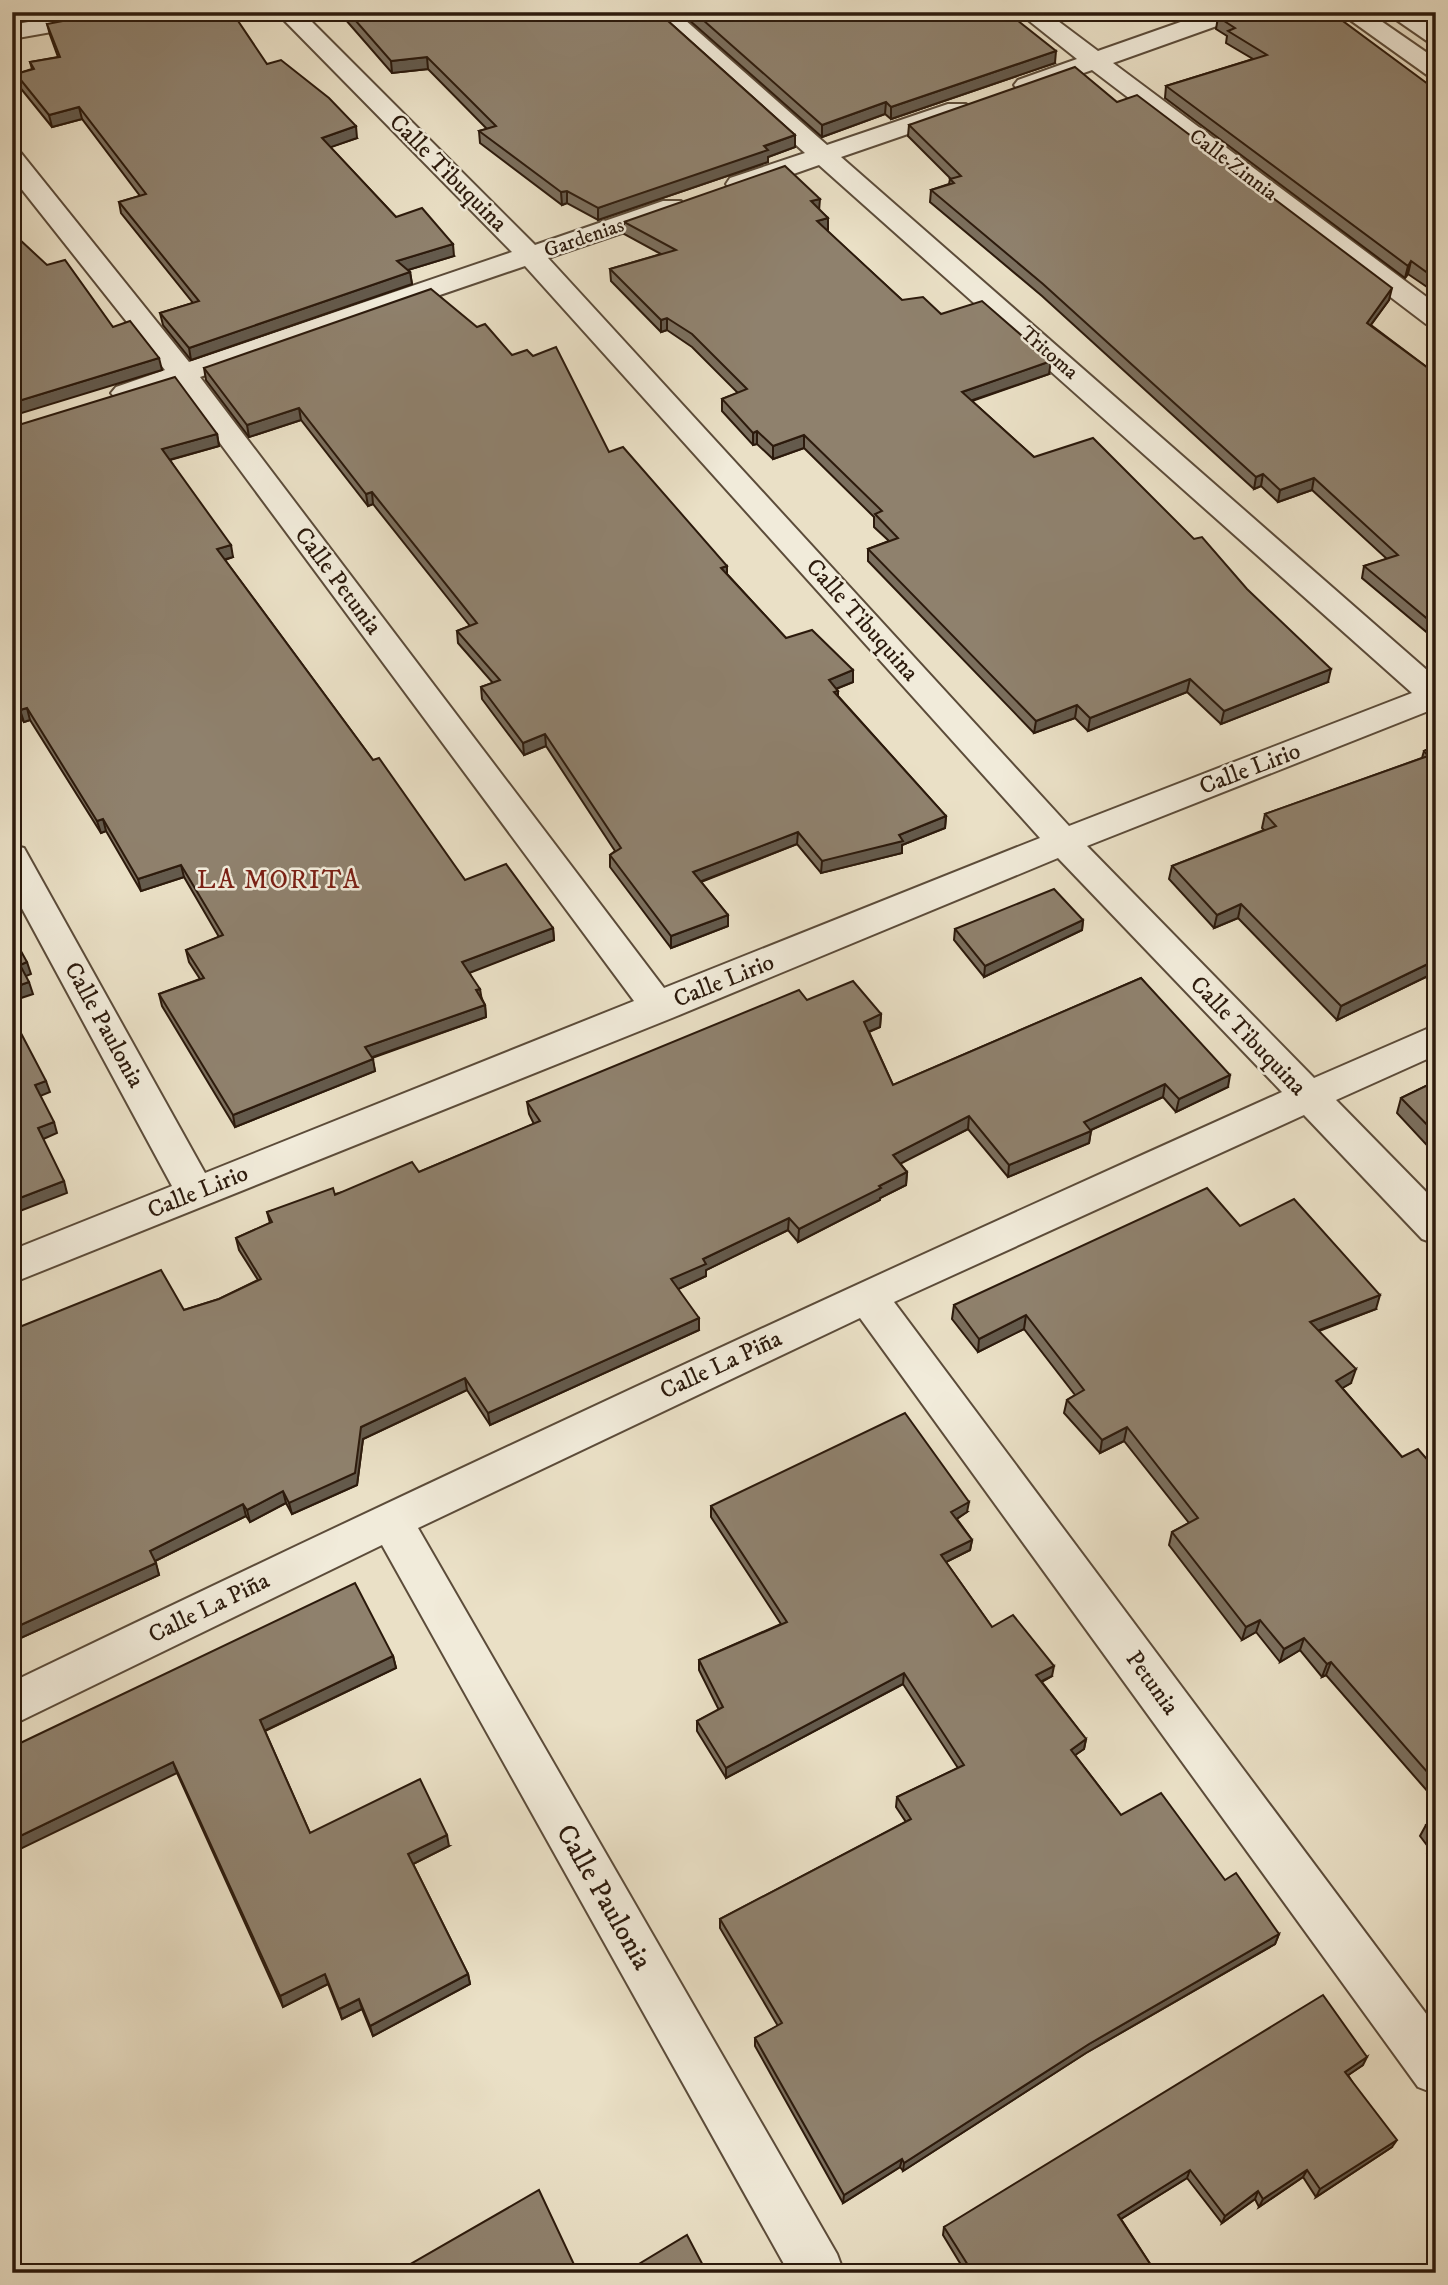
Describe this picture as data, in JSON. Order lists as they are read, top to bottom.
{
  "streets": {
    "street": [
      "Calle Zinnia",
      "Calle Tibuquina",
      "Gardenias",
      "Tritoma",
      "Calle Petunia",
      "Calle Lirio",
      "Calle Paulonia",
      "Calle La Piña",
      "Petunia"
    ]
  },
  "crossings": [
    ["Calle Tibuquina", "Gardenias"],
    ["Calle Tibuquina", "Calle Lirio"],
    ["Calle Tibuquina", "Calle La Piña"],
    ["Gardenias", "Tritoma"],
    ["Gardenias", "Calle Petunia"],
    ["Tritoma", "Calle Lirio"],
    ["Calle Petunia", "Calle Lirio"],
    ["Calle Lirio", "Calle Paulonia"],
    ["Calle Paulonia", "Calle La Piña"],
    ["Calle La Piña", "Petunia"]
  ],
  "districts": ["LA MORITA"]
}
